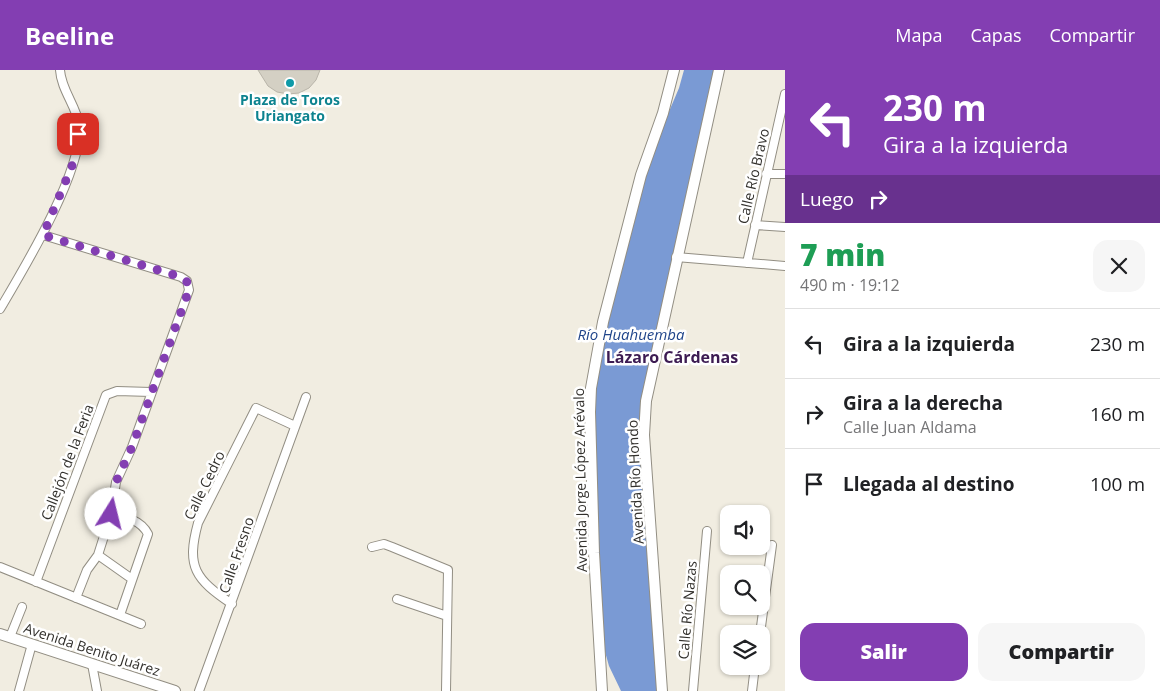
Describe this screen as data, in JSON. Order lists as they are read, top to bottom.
{
  "streets": {
    "street": [
      "Calle Río Bravo",
      "Callejón de la Feria",
      "Avenida Jorge López Arévalo",
      "Avenida Río Hondo",
      "Calle Cedro",
      "Calle Fresno",
      "Calle Río Nazas",
      "Avenida Benito Juárez"
    ]
  },
  "crossings": [
    ["Calle Cedro", "Calle Fresno"]
  ],
  "districts": ["Lázaro Cárdenas"],
  "water": ["Río Huahuemba"],
  "places": ["Plaza de Toros Uriangato"],
  "page": {
    "header": "Beeline",
    "nav": ["Mapa", "Capas", "Compartir"],
    "turn": ["230 m", "Gira a la izquierda"],
    "then": "Luego",
    "heading": ["7 min", "490 m · 19:12"],
    "list": [
      {
        "name": "Gira a la izquierda",
        "value": "230 m"
      },
      {
        "name": "Gira a la derecha",
        "note": "Calle Juan Aldama",
        "value": "160 m"
      },
      {
        "name": "Llegada al destino",
        "value": "100 m"
      }
    ],
    "buttons": ["Salir", "Compartir"]
  }
}
